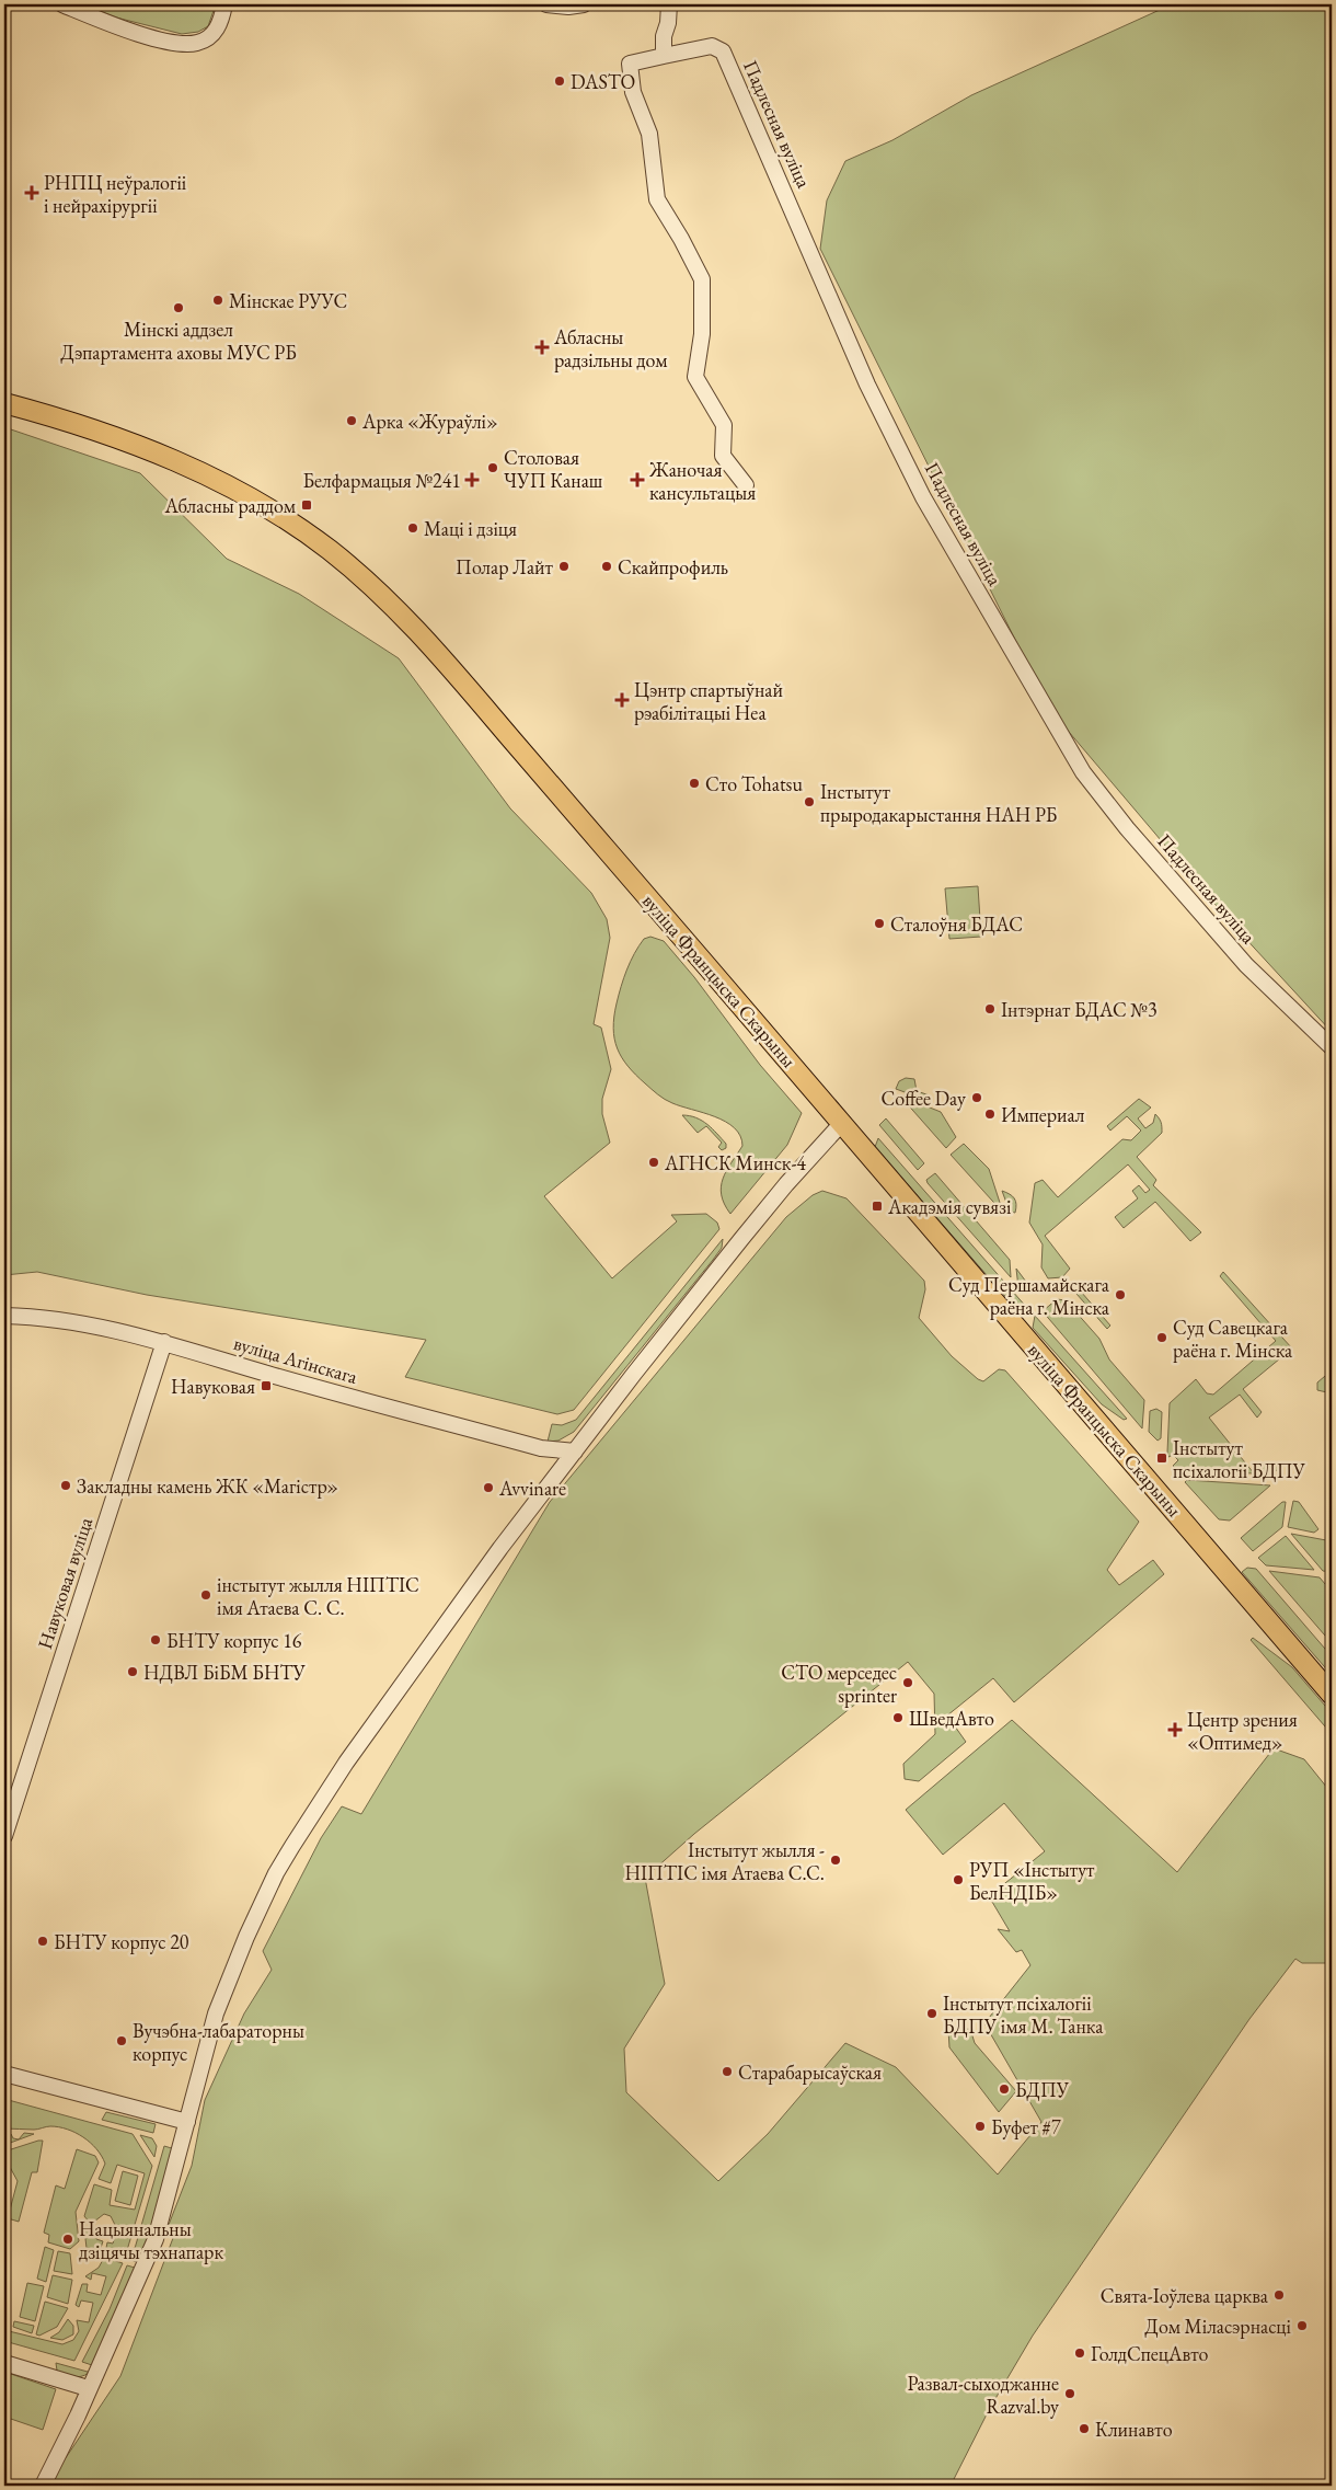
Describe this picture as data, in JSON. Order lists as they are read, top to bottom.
{
  "streets": {
    "main road": ["вуліца Францыска Скарыны"],
    "street": ["Падлесная вуліца", "вуліца Агінскага", "Навуковая вуліца"]
  },
  "crossings": [
    ["вуліца Агінскага", "Навуковая вуліца"]
  ],
  "places": {
    "other": [
      "DASTO",
      "Мінскае РУУС",
      "Мінскі аддзел Дэпартамента аховы МУС РБ",
      "Арка «Жураўлі»",
      "Столовая ЧУП Канаш",
      "Маці і дзіця",
      "Полар Лайт",
      "Скайпрофиль",
      "Сто Tohatsu",
      "Інстытут прыродакарыстання НАН РБ",
      "Сталоўня БДАС",
      "Інтэрнат БДАС №3",
      "Coffee Day",
      "Империал",
      "АГНСК Минск-4",
      "Суд Першамайскага раёна г. Мінска",
      "Суд Савецкага раёна г. Мінска",
      "Закладны камень ЖК «Магістр»",
      "Avvinare",
      "інстытут жылля НІПТІС імя Атаева С. С.",
      "БНТУ корпус 16",
      "НДВЛ БіБМ БНТУ",
      "СТО мерседес sprinter",
      "ШведАвто",
      "Інстытут жылля - НІПТІС імя Атаева С.С.",
      "РУП «Інстытут БелНДІБ»",
      "БНТУ корпус 20",
      "Інстытут псіхалогіі БДПУ імя М. Танка",
      "Вучэбна-лабараторны корпус",
      "Старабарысаўская",
      "БДПУ",
      "Буфет #7",
      "Нацыянальны дзіцячы тэхнапарк",
      "Свята-Іоўлева царква",
      "Дом Міласэрнасці",
      "ГолдСпецАвто",
      "Развал-сыходжанне Razval.by",
      "Клинавто"
    ],
    "health": [
      "РНПЦ неўралогіі і нейрахірургіі",
      "Абласны радзільны дом",
      "Белфармацыя №241",
      "Жаночая кансультацыя",
      "Цэнтр спартыўнай рэабілітацыі Неа",
      "Центр зрения «Оптимед»"
    ],
    "transit": [
      "Абласны раддом",
      "Акадэмія сувязі",
      "Навуковая",
      "Інстытут псіхалогіі БДПУ"
    ]
  }
}
